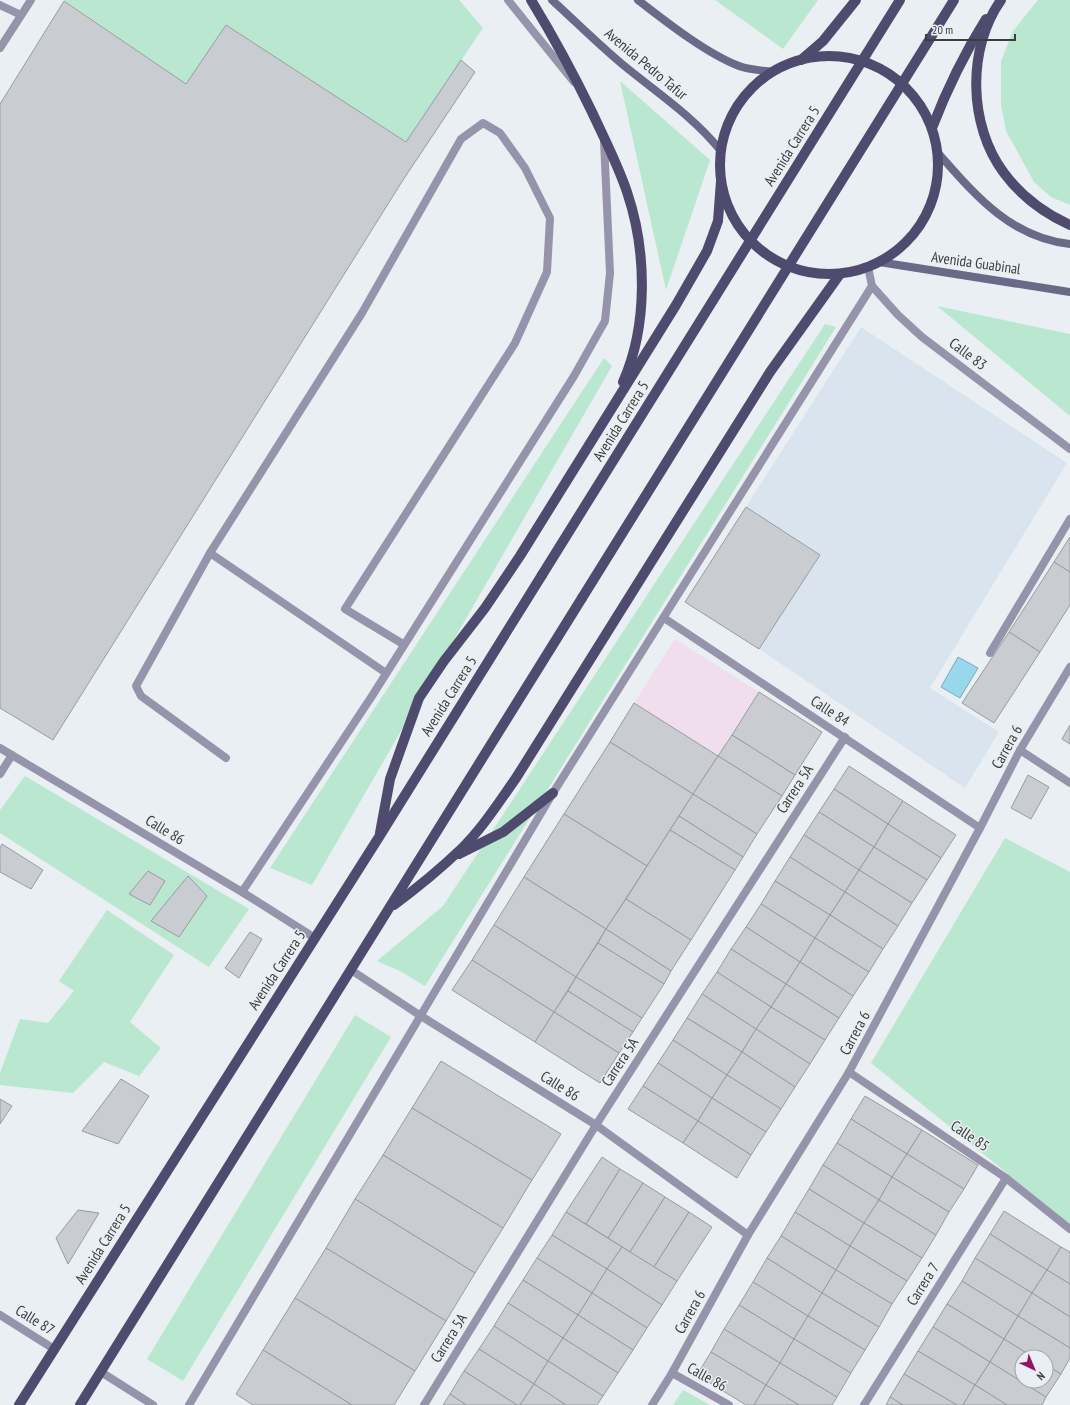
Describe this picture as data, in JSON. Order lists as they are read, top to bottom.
{
  "streets": {
    "main road": ["Avenida Pedro Tafur", "Avenida Carrera 5", "Avenida Guabinal"],
    "street": [
      "Calle 83",
      "Calle 84",
      "Carrera 6",
      "Carrera 5A",
      "Calle 86",
      "Calle 85",
      "Carrera 7",
      "Calle 87"
    ]
  },
  "crossings": [
    ["Avenida Carrera 5", "Calle 86"],
    ["Avenida Carrera 5", "Calle 87"],
    ["Calle 84", "Carrera 6"],
    ["Calle 84", "Carrera 5A"],
    ["Carrera 6", "Calle 86"],
    ["Carrera 6", "Calle 85"],
    ["Carrera 5A", "Calle 86"],
    ["Calle 85", "Carrera 7"]
  ],
  "scale_bar": "20 m",
  "north": "bottom right"
}
